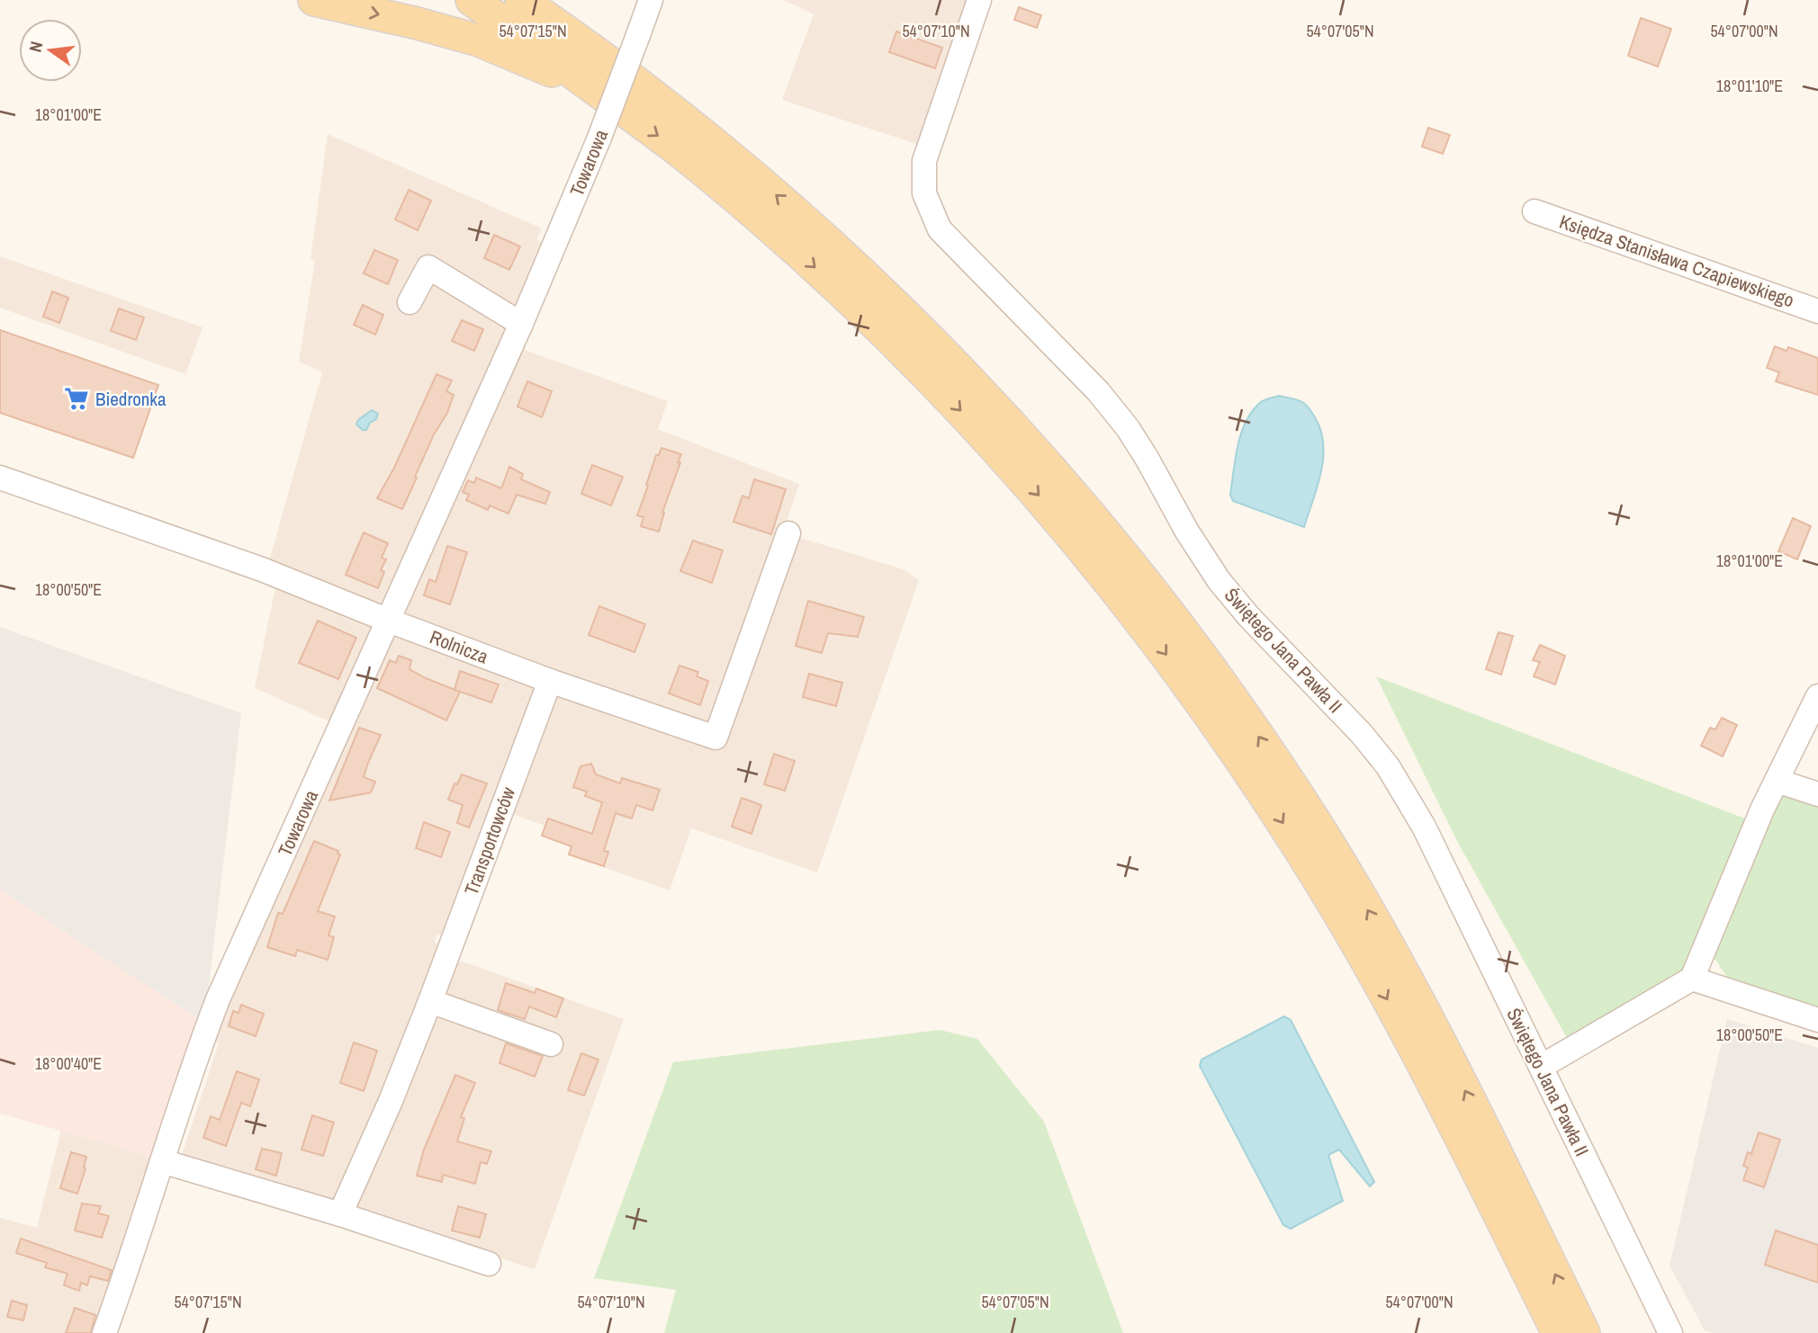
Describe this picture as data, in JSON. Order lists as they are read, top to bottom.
{
  "streets": {
    "street": [
      "Towarowa",
      "Księdza Stanisława Czapiewskiego",
      "Rolnicza",
      "Świętego Jana Pawła II",
      "Transportowców"
    ]
  },
  "crossings": [
    ["Towarowa", "Rolnicza"],
    ["Rolnicza", "Transportowców"]
  ],
  "places": {
    "supermarket": ["Biedronka"]
  },
  "north": "left",
  "coordinates": [
    "54°07'15\"N",
    "54°07'10\"N",
    "54°07'05\"N",
    "54°07'00\"N",
    "18°01'10\"E",
    "18°01'00\"E",
    "18°00'50\"E",
    "18°00'40\"E"
  ]
}
